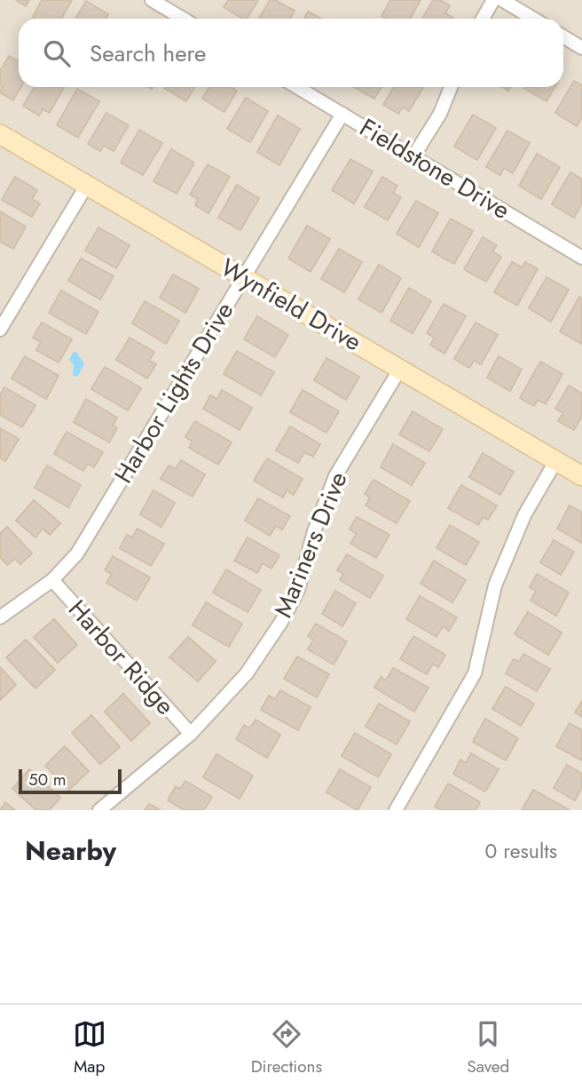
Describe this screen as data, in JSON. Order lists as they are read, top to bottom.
{
  "streets": {
    "street": [
      "Fieldstone Drive",
      "Wynfield Drive",
      "Harbor Lights Drive",
      "Mariners Drive",
      "Harbor Ridge"
    ]
  },
  "crossings": [
    ["Fieldstone Drive", "Harbor Lights Drive"],
    ["Wynfield Drive", "Harbor Lights Drive"],
    ["Wynfield Drive", "Mariners Drive"],
    ["Harbor Lights Drive", "Harbor Ridge"],
    ["Mariners Drive", "Harbor Ridge"]
  ],
  "scale_bar": "50 m",
  "page": {
    "search": "Search here",
    "scale": "50 m",
    "heading": ["Nearby", "0 results"],
    "nav": ["Map", "Directions", "Saved"]
  }
}
